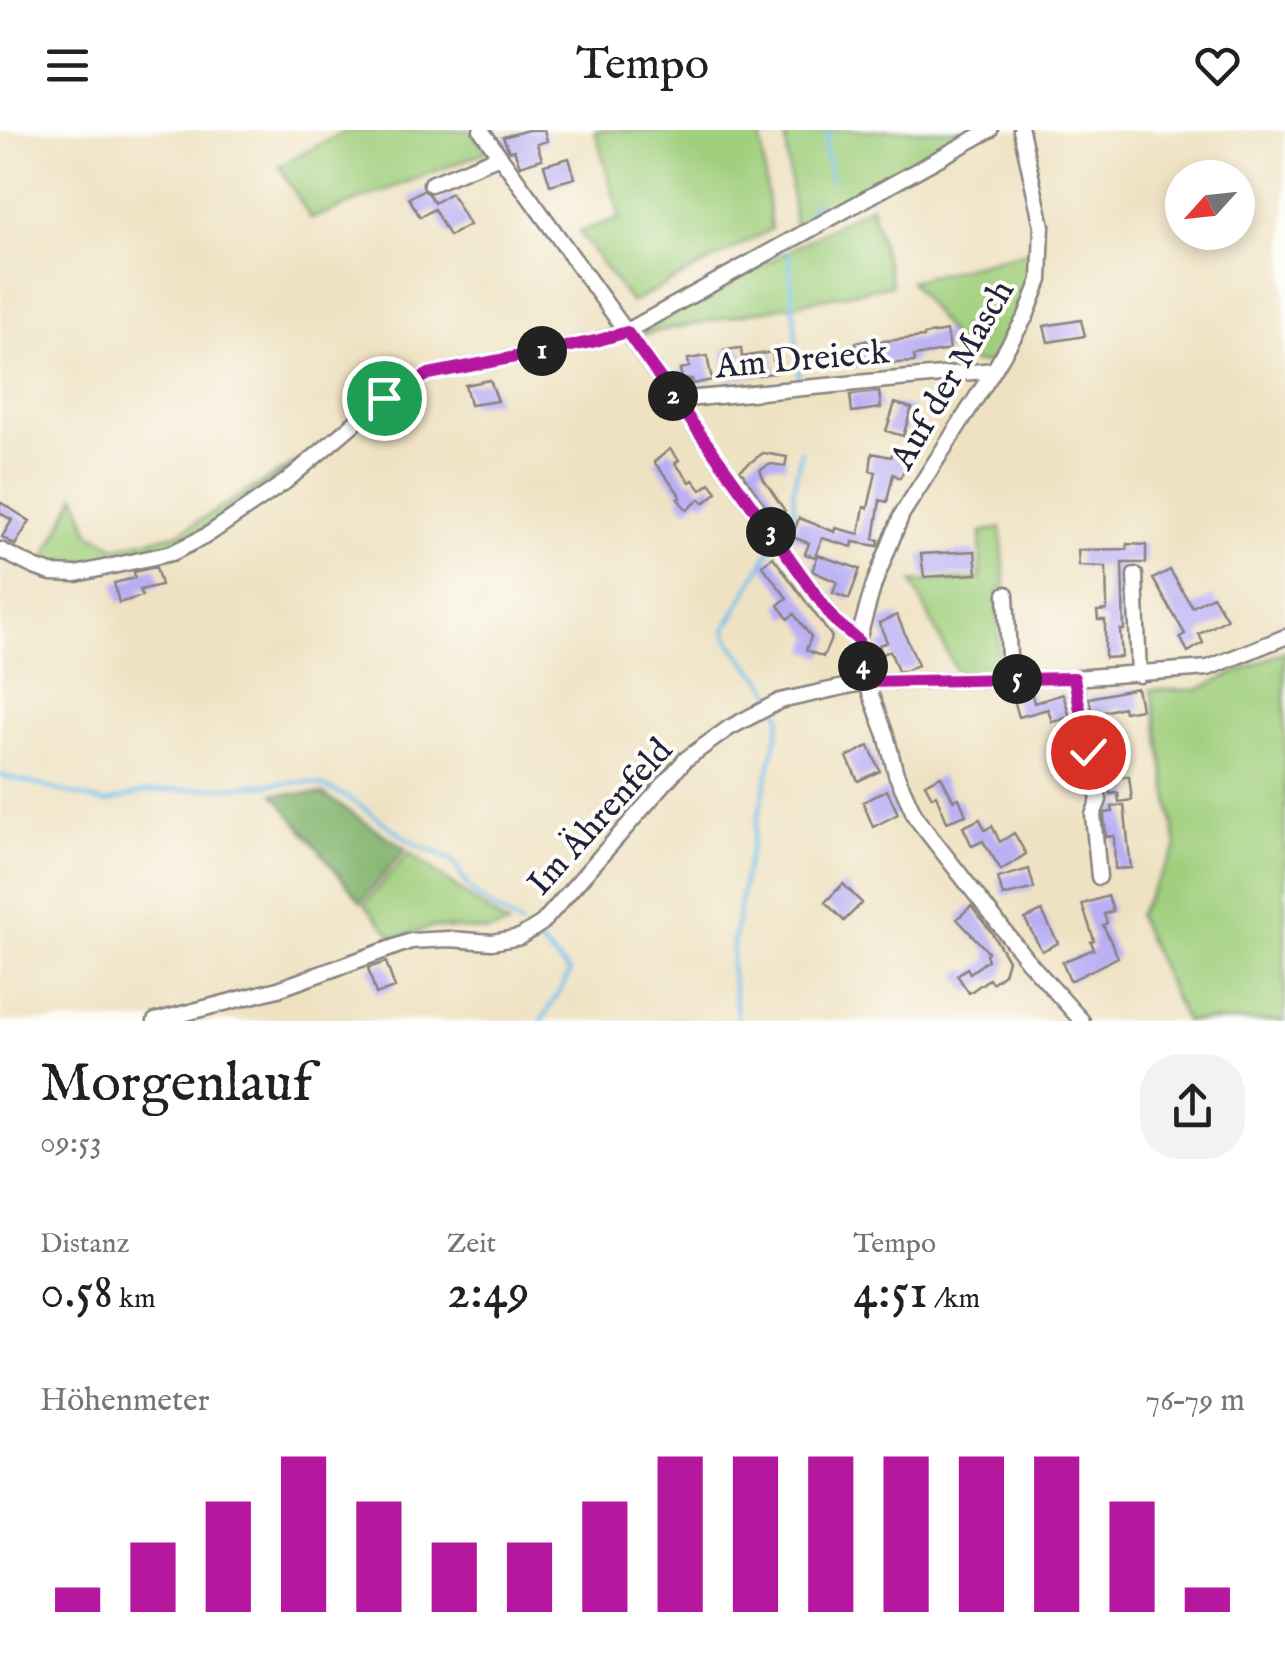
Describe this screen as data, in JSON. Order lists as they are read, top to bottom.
{
  "streets": {
    "street": ["Am Dreieck", "Auf der Masch", "Im Ährenfeld"]
  },
  "crossings": [
    ["Am Dreieck", "Auf der Masch"]
  ],
  "north": "bottom left",
  "page": {
    "header": "Tempo",
    "pins": [
      "1",
      "2",
      "3",
      "4",
      "5"
    ],
    "heading": ["Morgenlauf", "09:53"],
    "stats": [
      ["Distanz", "0.58 km"],
      ["Zeit", "2:49"],
      ["Tempo", "4:51 /km"]
    ],
    "chart": ["Höhenmeter", "76–79 m"]
  }
}
